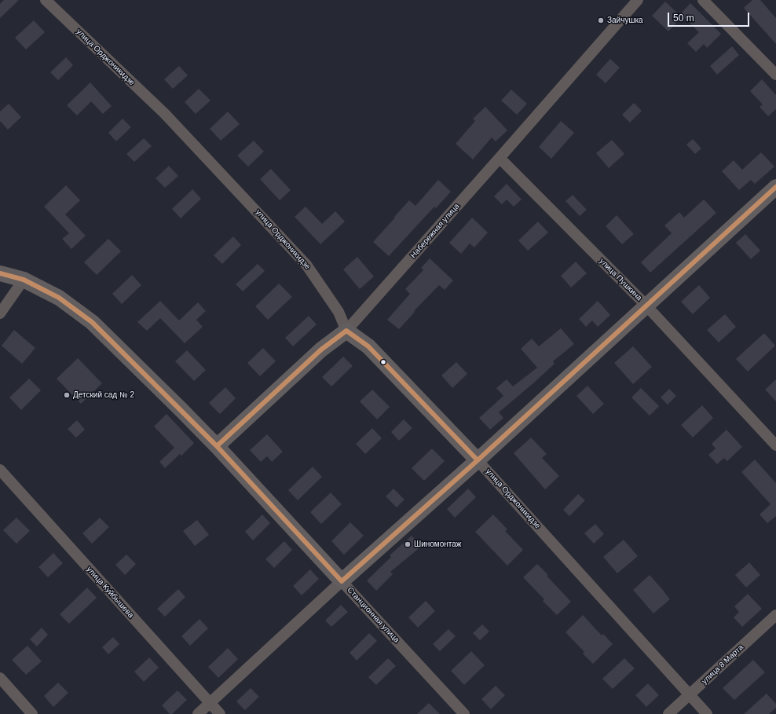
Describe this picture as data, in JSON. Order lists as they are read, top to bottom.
{
  "streets": {
    "main road": ["улица Орджоникидзе", "Набережная улица", "Станционная улица"],
    "street": ["улица Пушкина", "улица Куйбышева", "улица 8 Марта"]
  },
  "crossings": [
    ["улица Орджоникидзе", "Набережная улица"],
    ["улица Орджоникидзе", "улица 8 Марта"],
    ["Набережная улица", "улица Пушкина"],
    ["Набережная улица", "Станционная улица"]
  ],
  "places": ["Зайчушка", "Детский сад № 2", "Шиномонтаж"],
  "scale_bar": "50 m"
}
